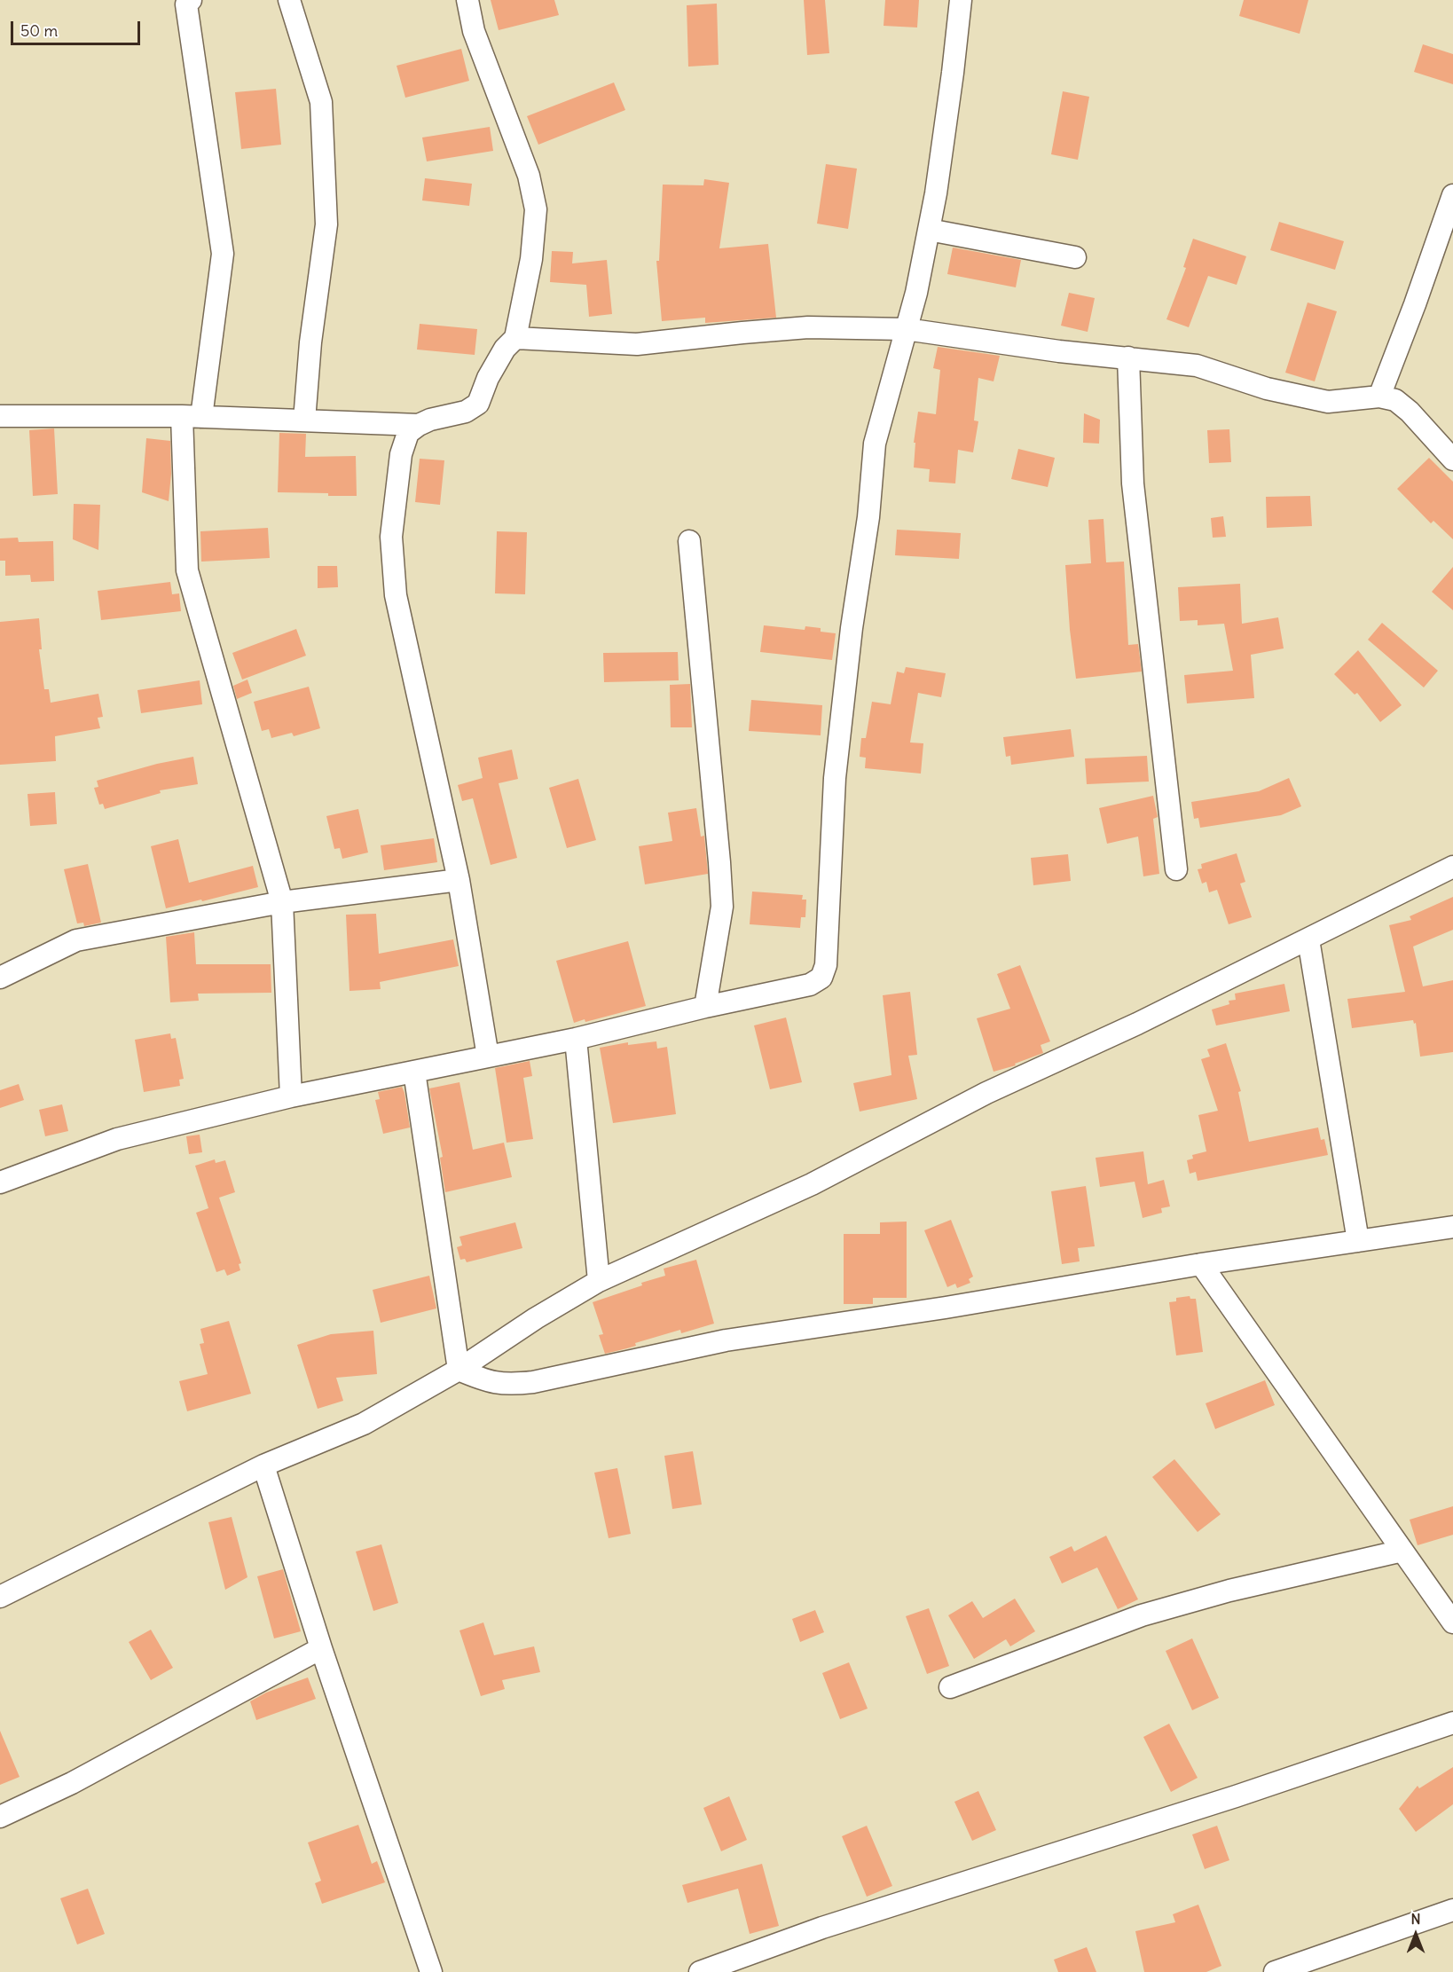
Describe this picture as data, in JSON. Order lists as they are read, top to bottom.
{
  "scale_bar": "50 m",
  "north": "top"
}
